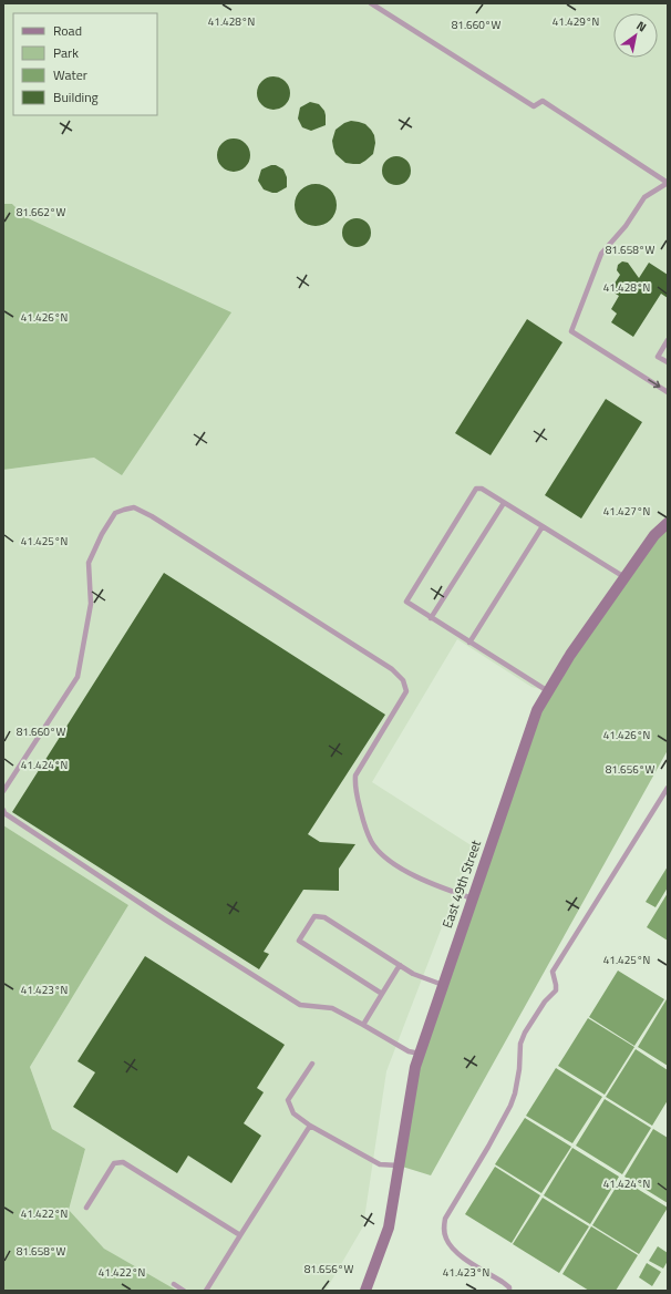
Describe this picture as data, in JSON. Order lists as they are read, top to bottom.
{
  "streets": {
    "street": ["East 49th Street"]
  },
  "legend": [
    "Road",
    "Park",
    "Water",
    "Building"
  ],
  "north": "top right",
  "coordinates": [
    "41.429°N",
    "41.428°N",
    "81.660°W",
    "81.662°W",
    "81.658°W",
    "41.426°N",
    "41.427°N",
    "41.425°N",
    "41.424°N",
    "81.656°W",
    "41.423°N",
    "41.422°N"
  ]
}
